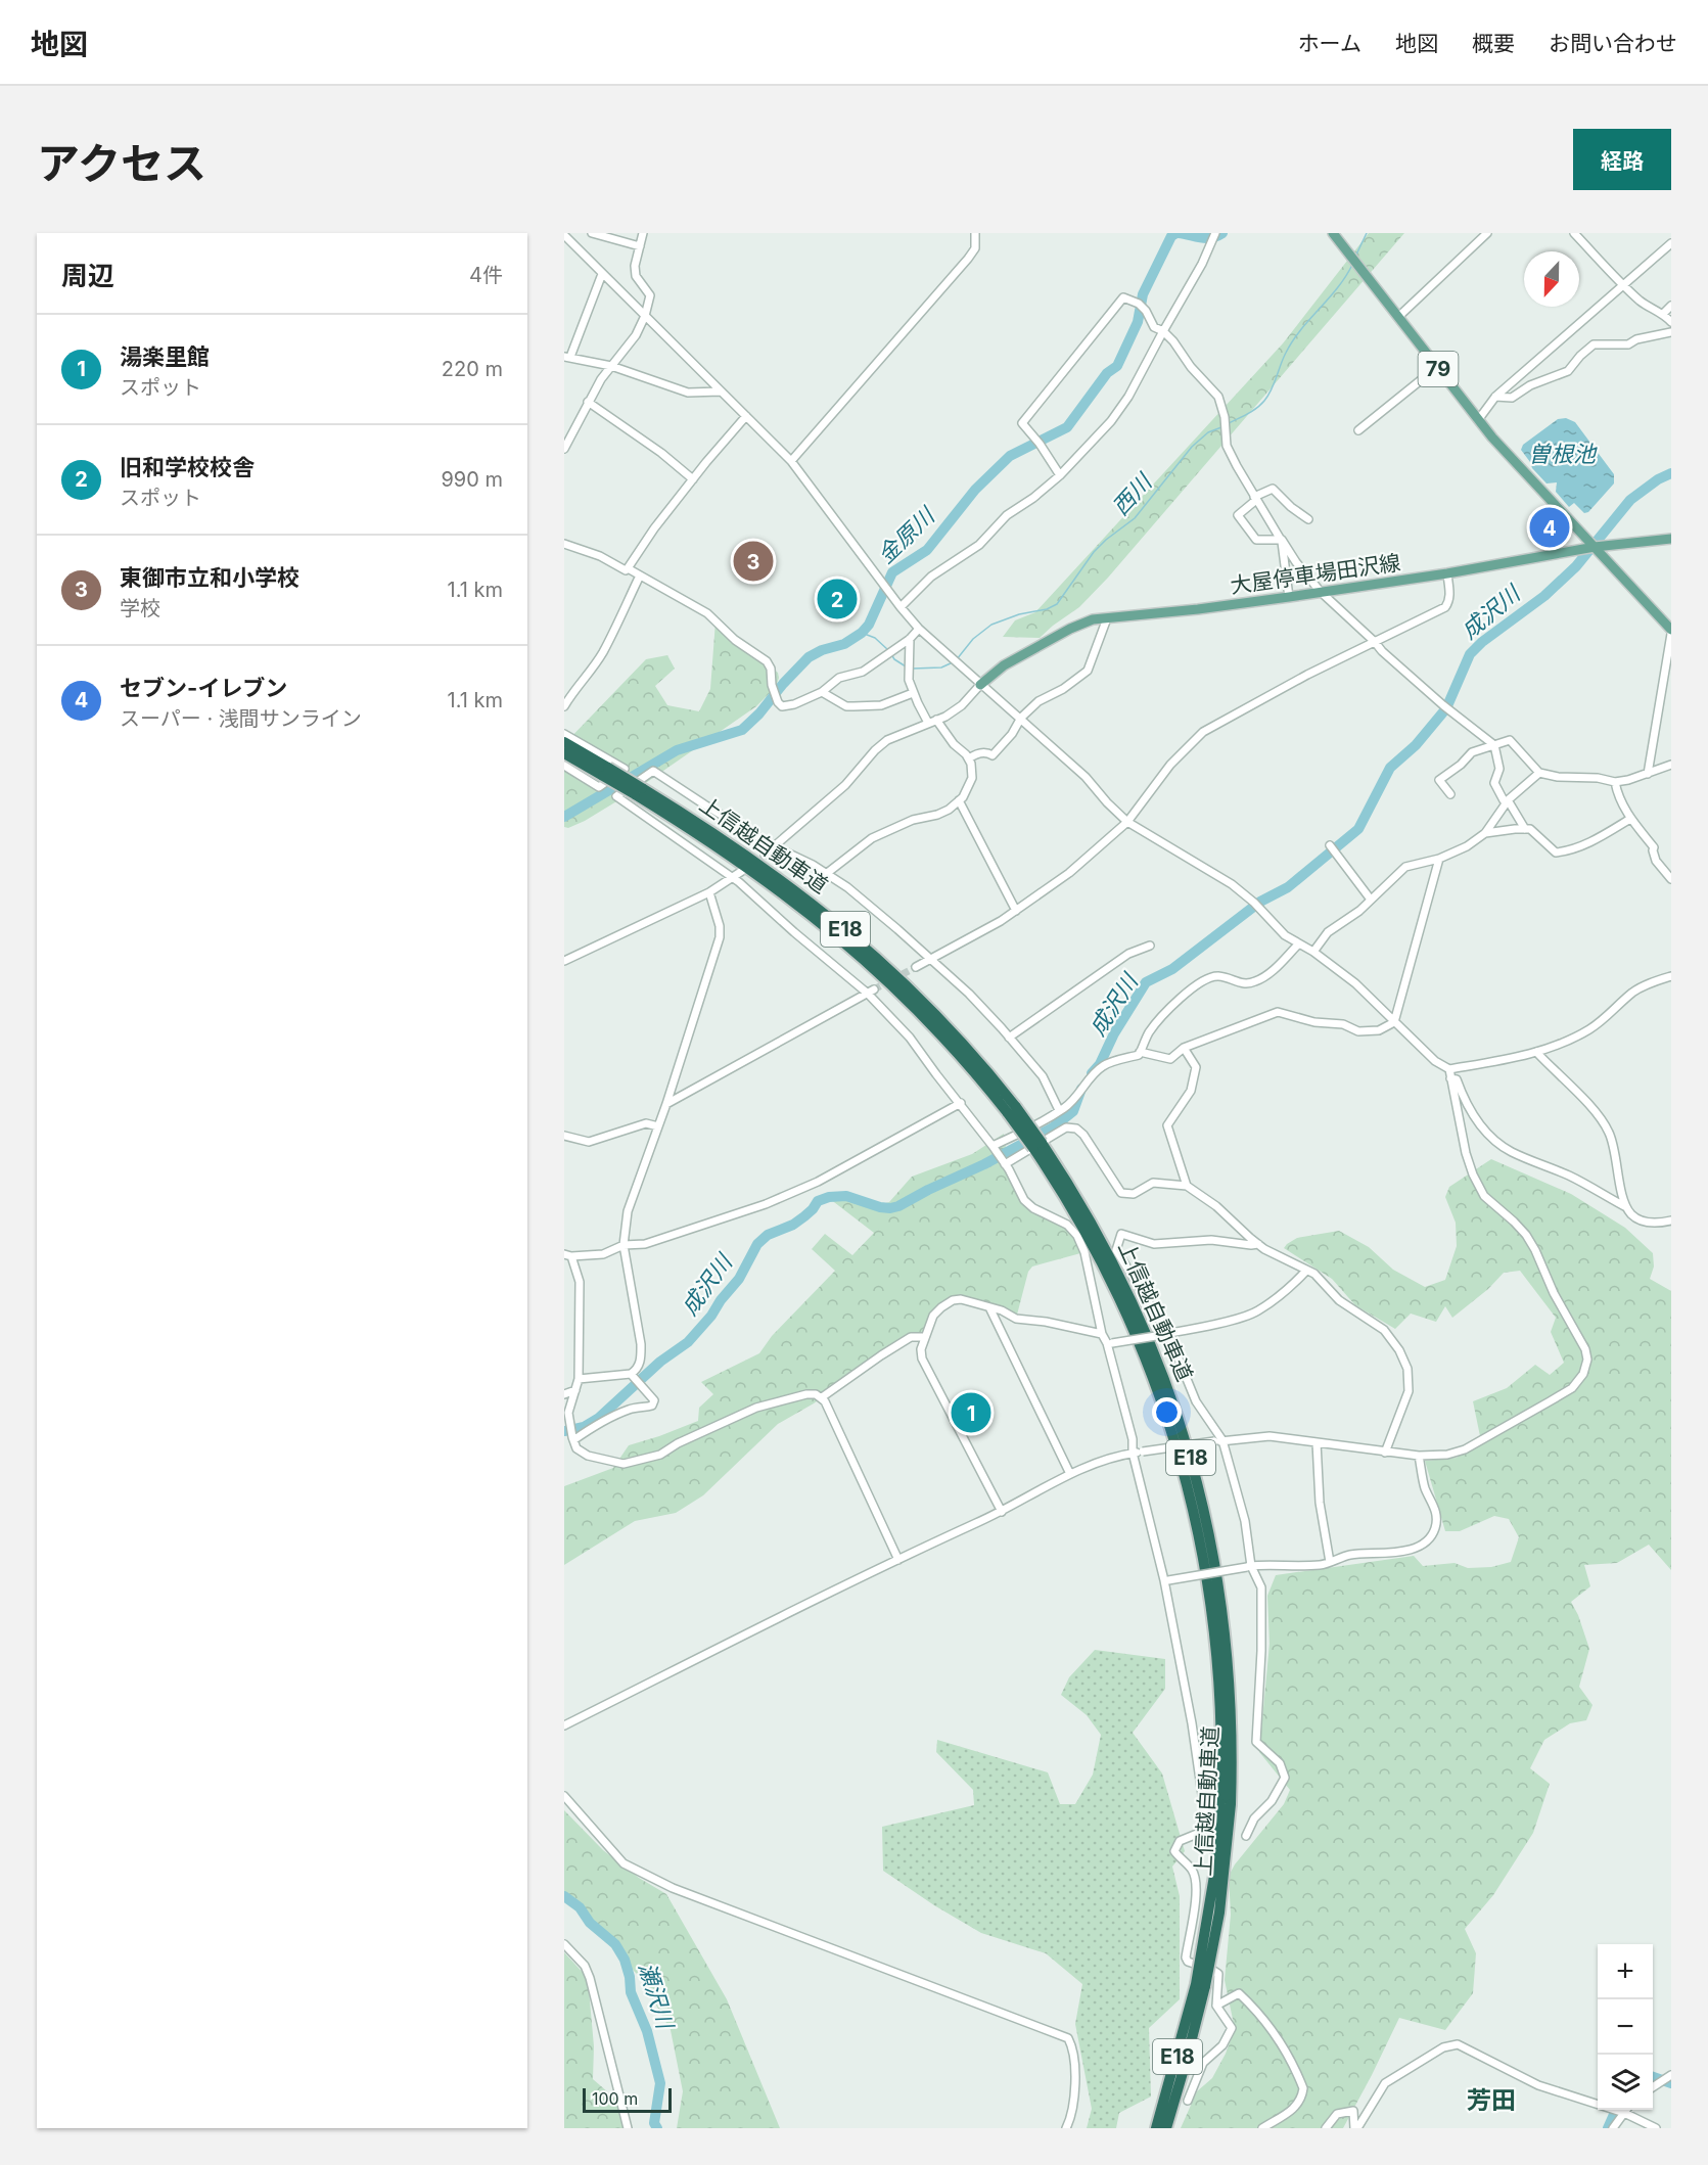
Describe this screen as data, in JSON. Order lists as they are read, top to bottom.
{
  "streets": {
    "highway": ["上信越自動車道", "E18"],
    "main road": ["79", "大屋停車場田沢線"]
  },
  "crossings": [
    ["79", "大屋停車場田沢線"]
  ],
  "districts": ["芳田"],
  "water": [
    "曽根池",
    "西川",
    "金原川",
    "成沢川",
    "瀬沢川"
  ],
  "scale_bar": "100 m",
  "north": "bottom",
  "page": {
    "header": "地図",
    "nav": [
      "ホーム",
      "地図",
      "概要",
      "お問い合わせ"
    ],
    "title": "アクセス",
    "buttons": "経路",
    "heading": ["周辺", "4件"],
    "list": [
      {
        "mark": "1",
        "name": "湯楽里館",
        "note": "スポット",
        "value": "220 m"
      },
      {
        "mark": "2",
        "name": "旧和学校校舎",
        "note": "スポット",
        "value": "990 m"
      },
      {
        "mark": "3",
        "name": "東御市立和小学校",
        "note": "学校",
        "value": "1.1 km"
      },
      {
        "mark": "4",
        "name": "セブン-イレブン",
        "note": "スーパー · 浅間サンライン",
        "value": "1.1 km"
      }
    ],
    "pins": [
      "4",
      "3",
      "2",
      "1"
    ],
    "map_buttons": ["+", "−"],
    "scale": "100 m"
  }
}
